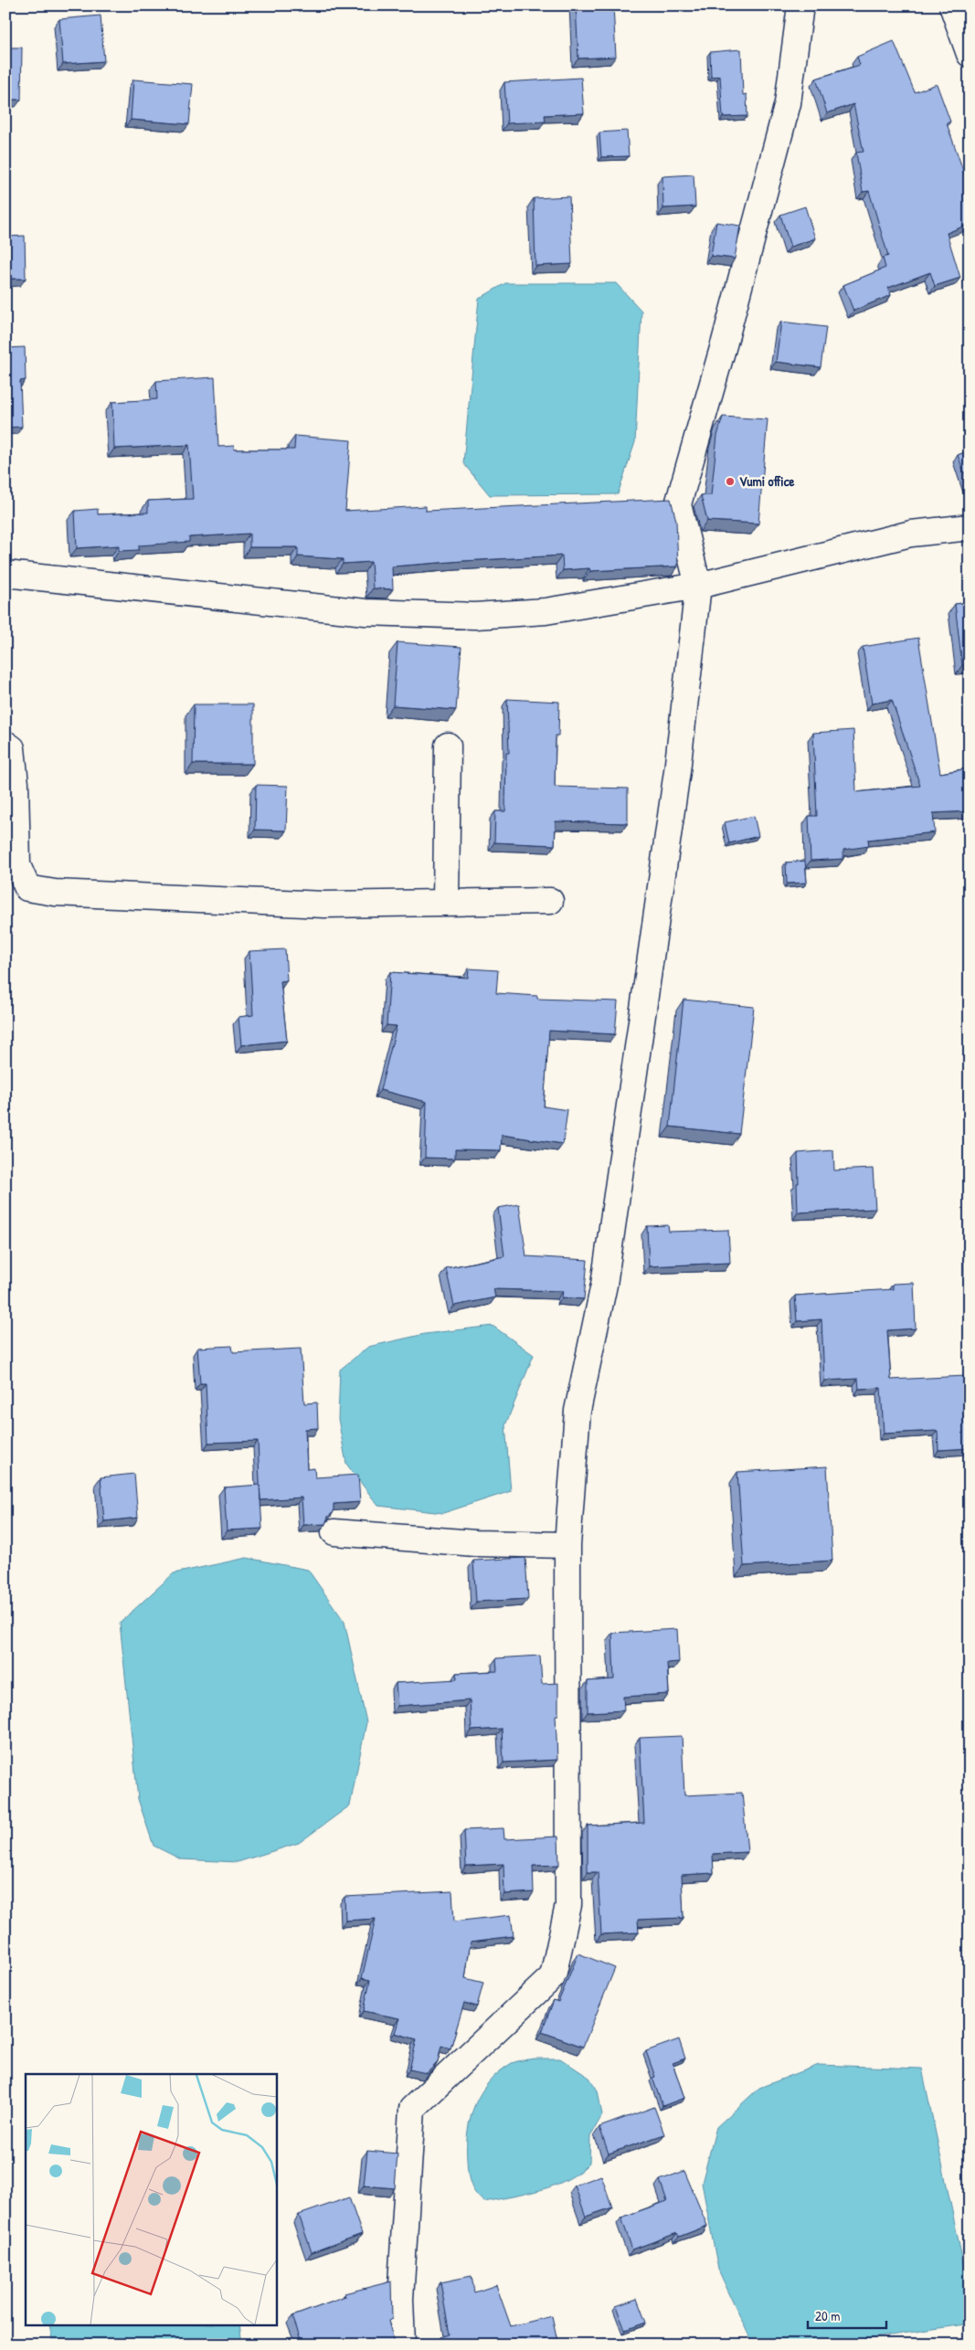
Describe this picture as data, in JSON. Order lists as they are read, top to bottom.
{
  "places": ["Vumi office"],
  "scale_bar": "20 m"
}
